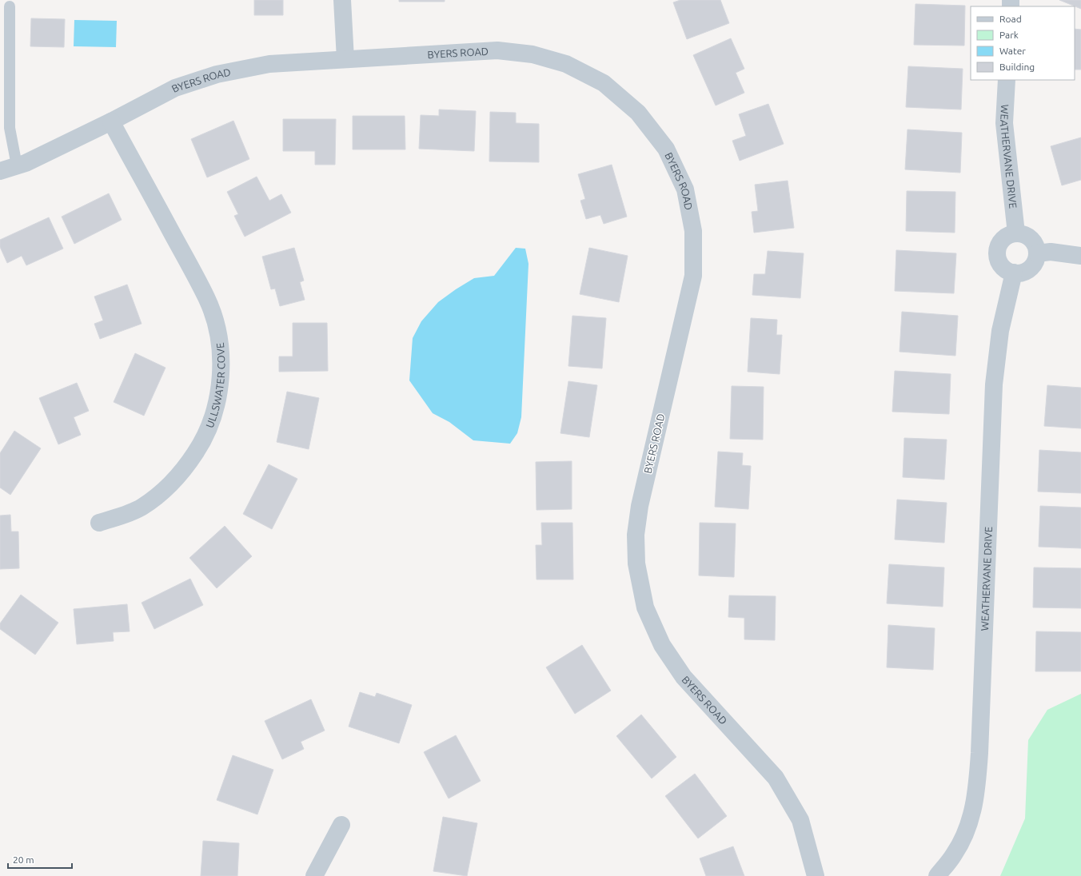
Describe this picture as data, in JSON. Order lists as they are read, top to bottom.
{
  "streets": {
    "street": ["BYERS ROAD", "WEATHERVANE DRIVE", "ULLSWATER COVE"]
  },
  "crossings": [
    ["BYERS ROAD", "ULLSWATER COVE"]
  ],
  "legend": [
    "Road",
    "Park",
    "Water",
    "Building"
  ],
  "scale_bar": "20 m"
}
